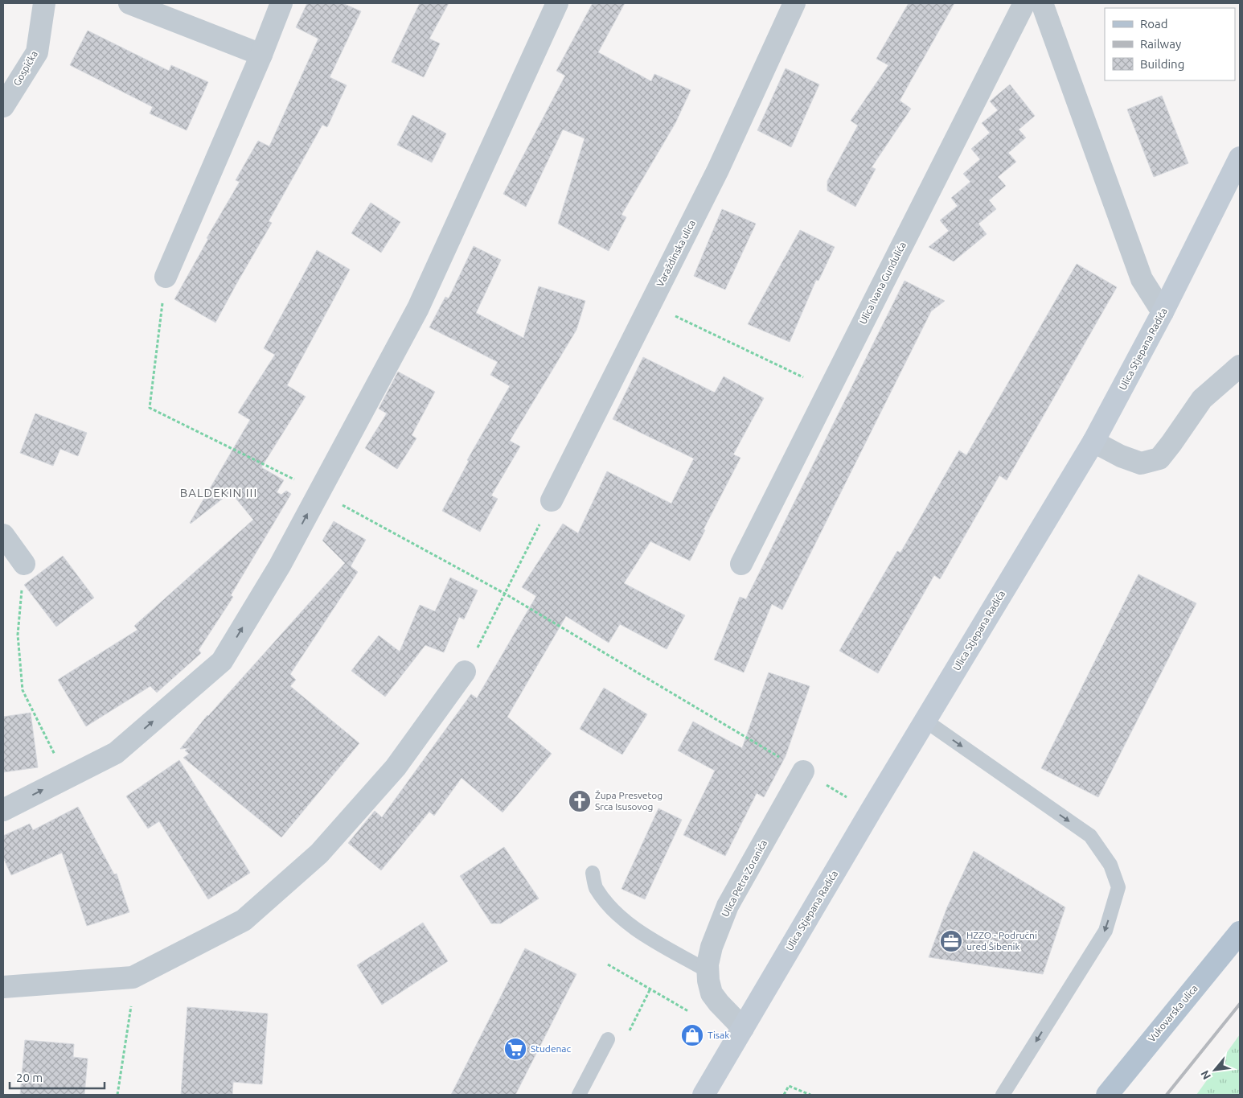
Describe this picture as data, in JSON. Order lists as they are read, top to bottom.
{
  "streets": {
    "main road": ["Ulica Stjepana Radića", "Vukovarska ulica"],
    "street": [
      "Gospićka",
      "Varaždinska ulica",
      "Ulica Ivana Gundulića",
      "Ulica Petra Zoranića"
    ]
  },
  "crossings": [
    ["Ulica Stjepana Radića", "Ulica Petra Zoranića"]
  ],
  "districts": ["BALDEKIN III"],
  "places": {
    "church": ["Župa Presvetog Srca Isusovog"],
    "office": ["HZZO - Područni ured Šibenik"],
    "shop": ["Tisak"],
    "supermarket": ["Studenac"]
  },
  "legend": ["Road", "Railway", "Building"],
  "scale_bar": "20 m",
  "north": "bottom left"
}
